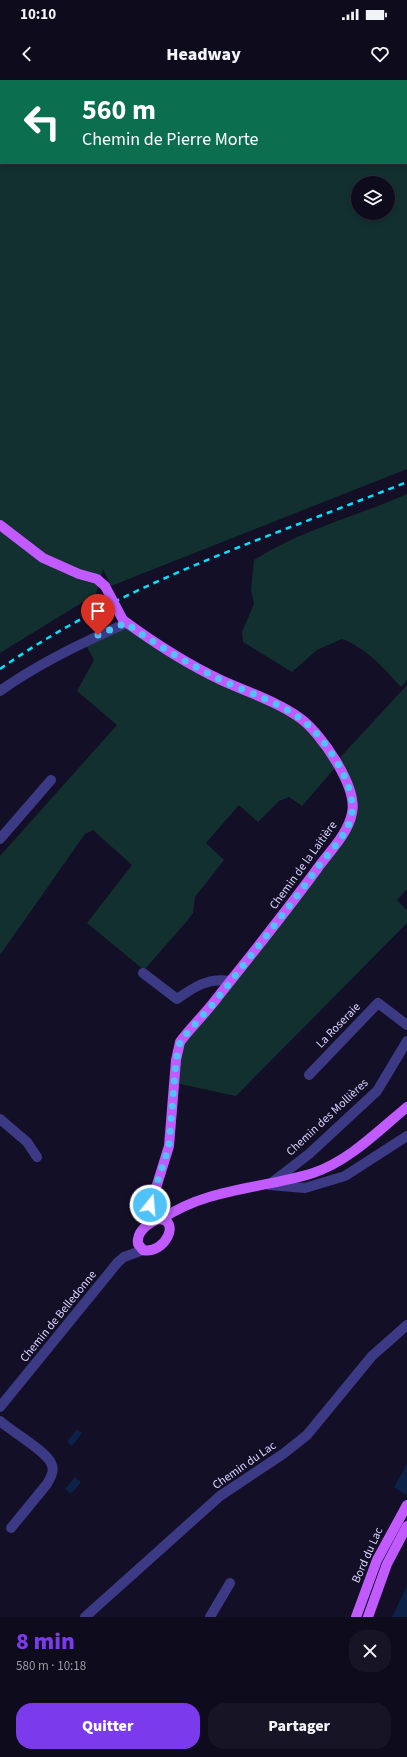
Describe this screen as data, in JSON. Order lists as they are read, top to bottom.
{
  "streets": {
    "main road": ["Chemin de la Laitière", "Bord du Lac"],
    "street": [
      "La Roseraie",
      "Chemin des Mollières",
      "Chemin de Belledonne",
      "Chemin du Lac"
    ]
  },
  "crossings": [
    ["Chemin de la Laitière", "Chemin de Belledonne"]
  ],
  "page": {
    "status": "10:10",
    "header": "Headway",
    "turn": ["560 m", "Chemin de Pierre Morte"],
    "heading": ["8 min", "580 m · 10:18"],
    "buttons": ["Quitter", "Partager"]
  }
}
